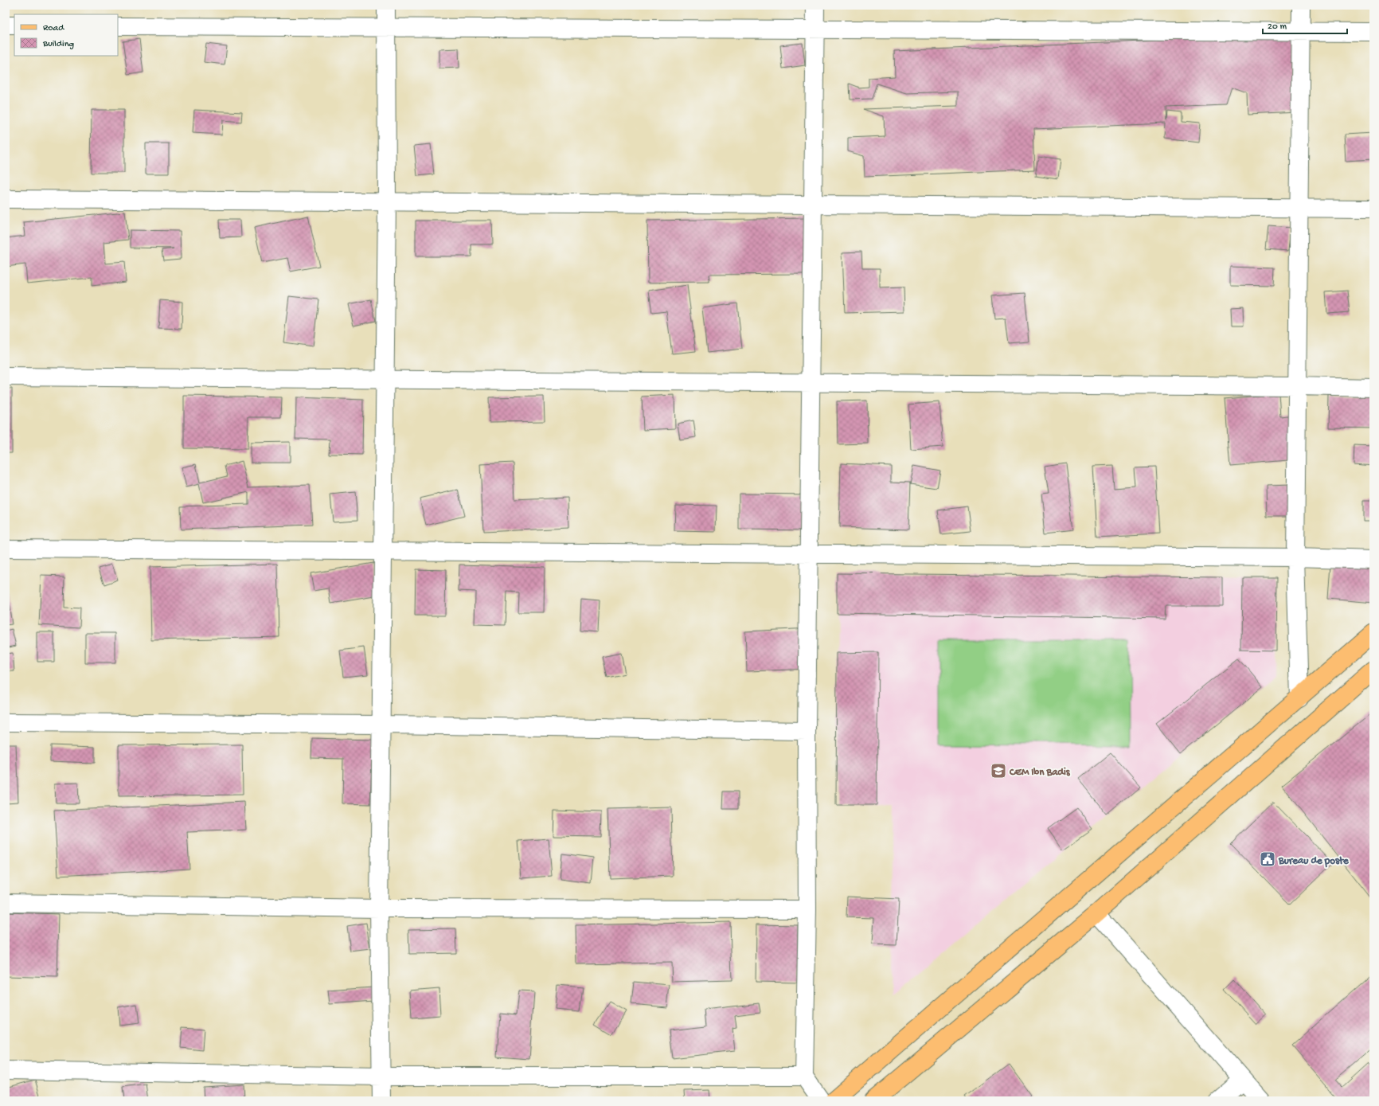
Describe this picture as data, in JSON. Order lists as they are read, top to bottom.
{
  "places": {
    "school or university": ["CEM Ibn Badis"],
    "public building": ["Bureau de poste"]
  },
  "legend": ["Road", "Building"],
  "scale_bar": "20 m"
}
